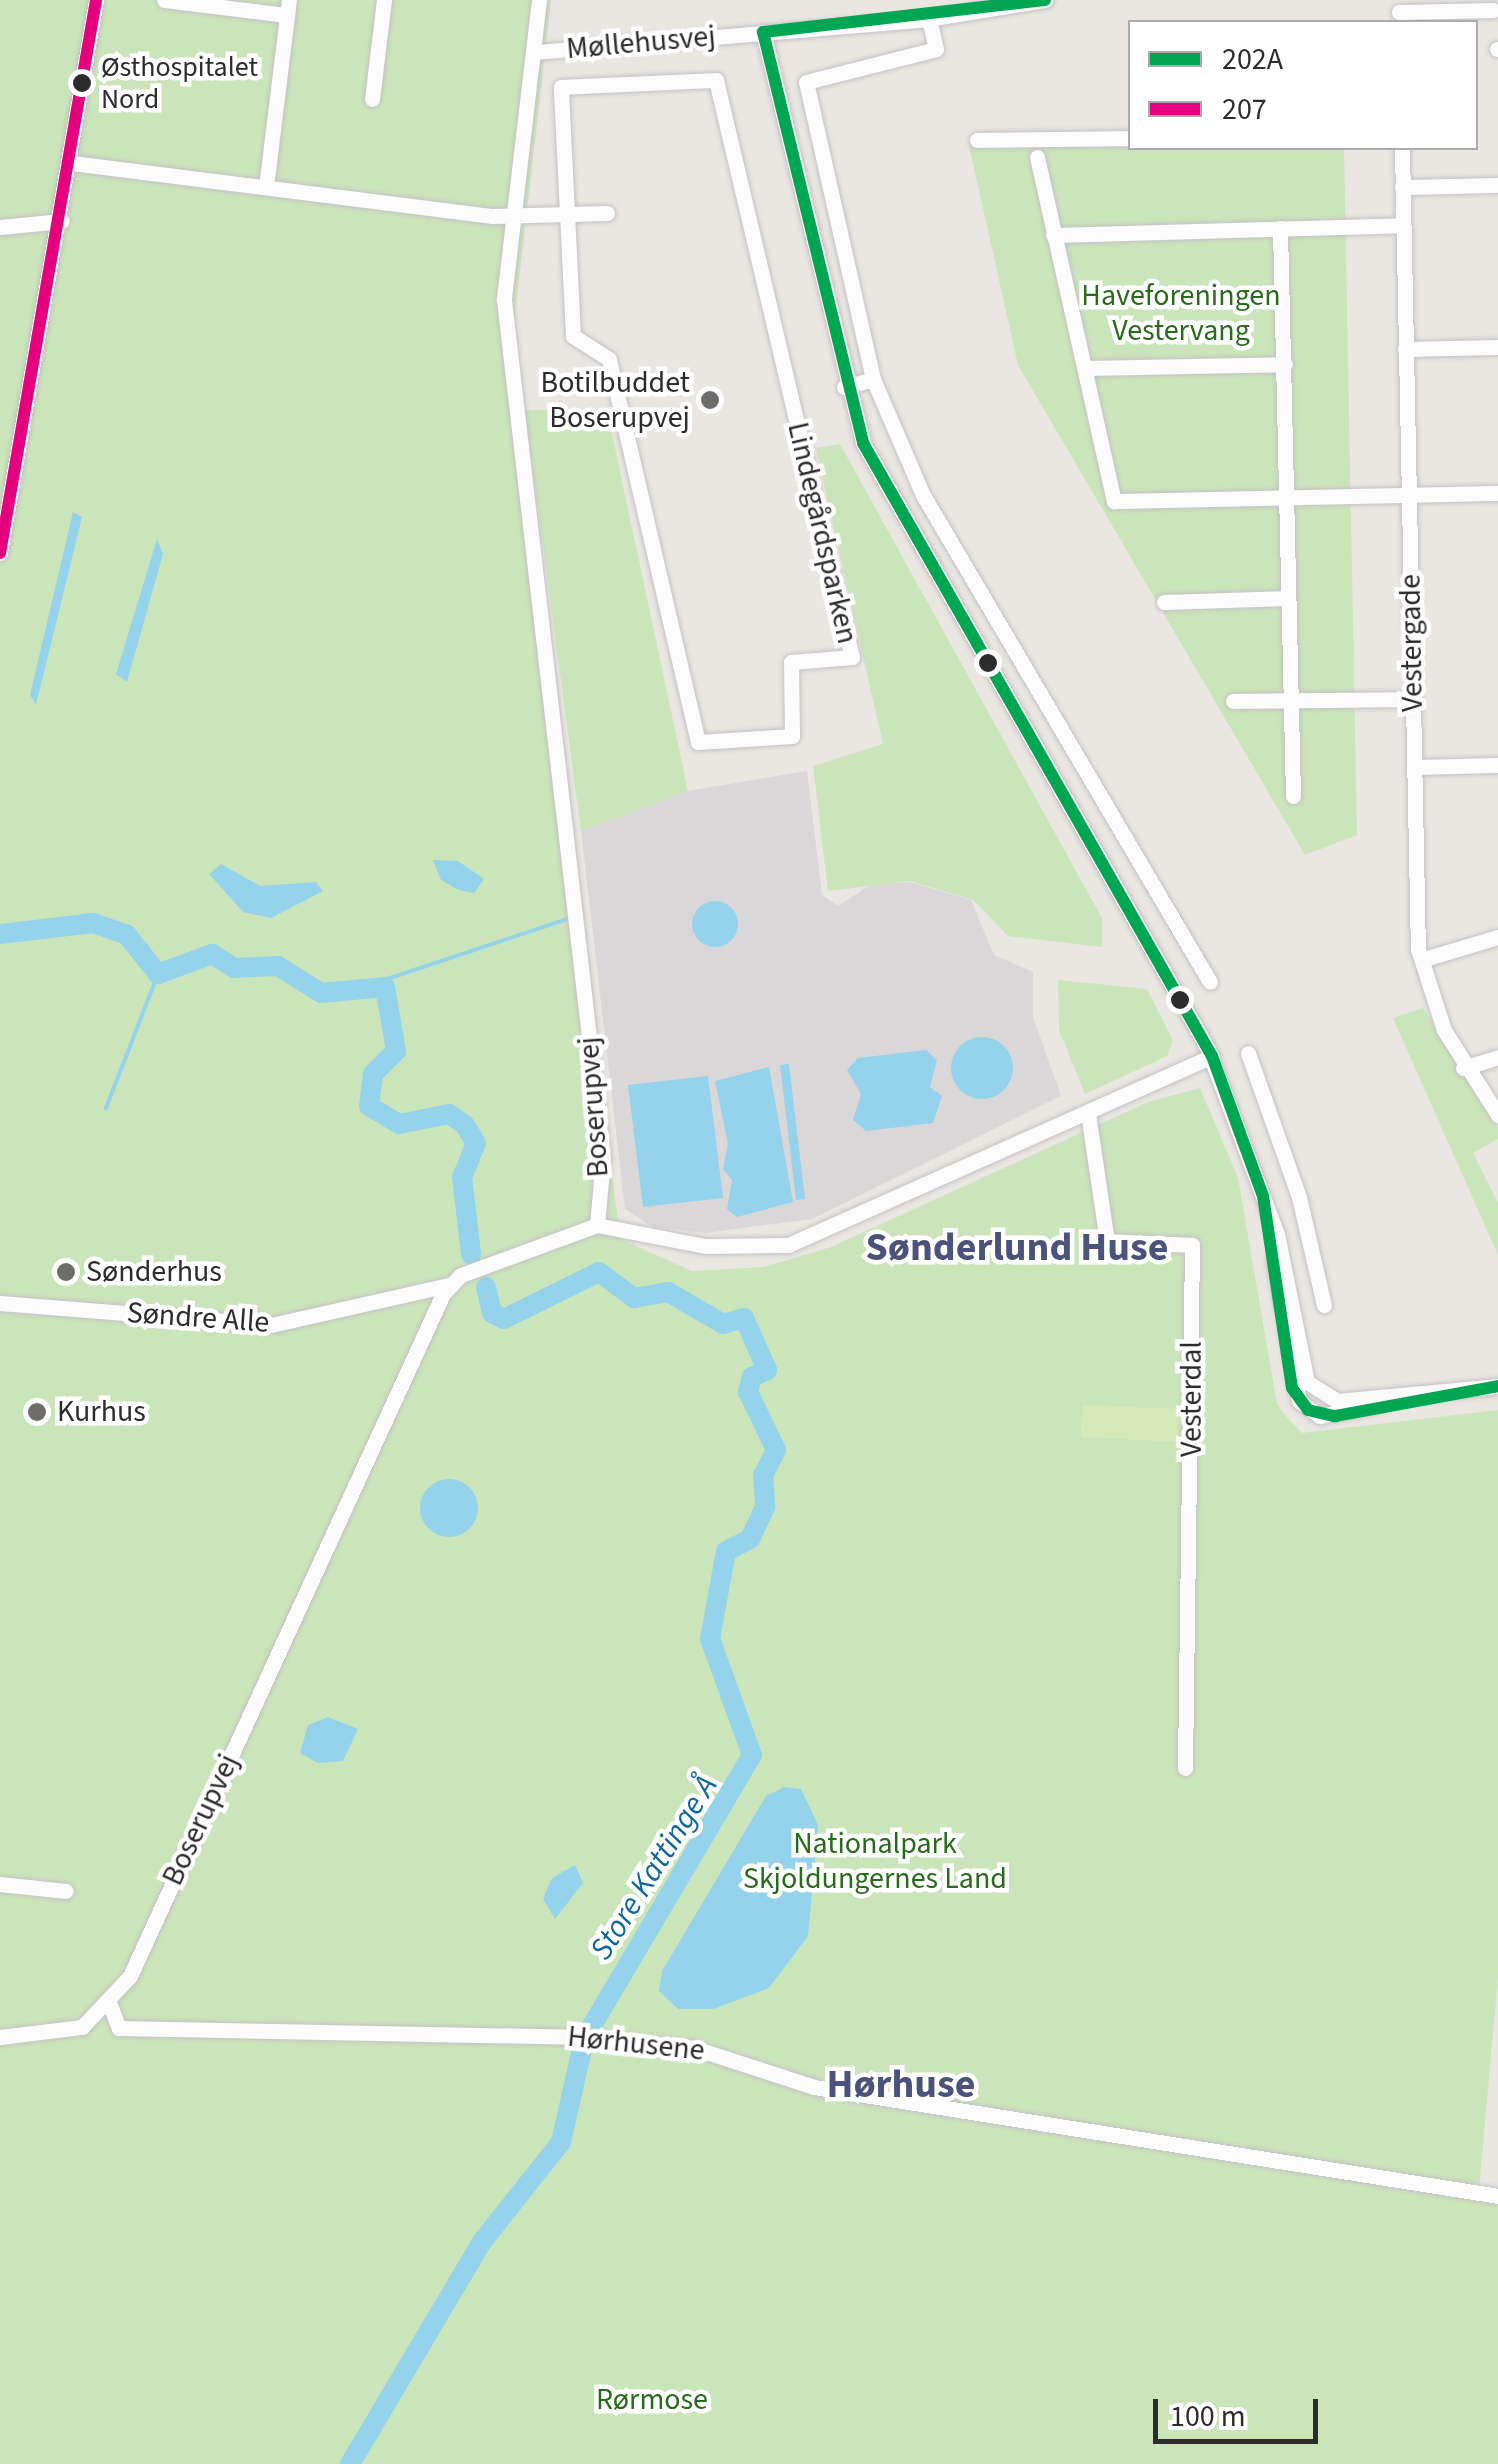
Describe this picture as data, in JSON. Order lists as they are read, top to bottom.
{
  "streets": {
    "street": [
      "Møllehusvej",
      "Lindegårdsparken",
      "Vestergade",
      "Boserupvej",
      "Søndre Alle",
      "Vesterdal",
      "Hørhusene"
    ]
  },
  "crossings": [
    ["Møllehusvej", "Boserupvej"],
    ["Boserupvej", "Søndre Alle"],
    ["Boserupvej", "Hørhusene"]
  ],
  "districts": ["Sønderlund Huse", "Hørhuse"],
  "water": ["Store Kattinge Å"],
  "parks": ["Haveforeningen Vestervang", "Nationalpark Skjoldungernes Land", "Rørmose"],
  "places": [
    "Østhospitalet Nord",
    "Botilbuddet Boserupvej",
    "Sønderhus",
    "Kurhus"
  ],
  "lines": ["transit line 202A", "transit line 207"],
  "legend": ["202A", "207"],
  "scale_bar": "100 m"
}
